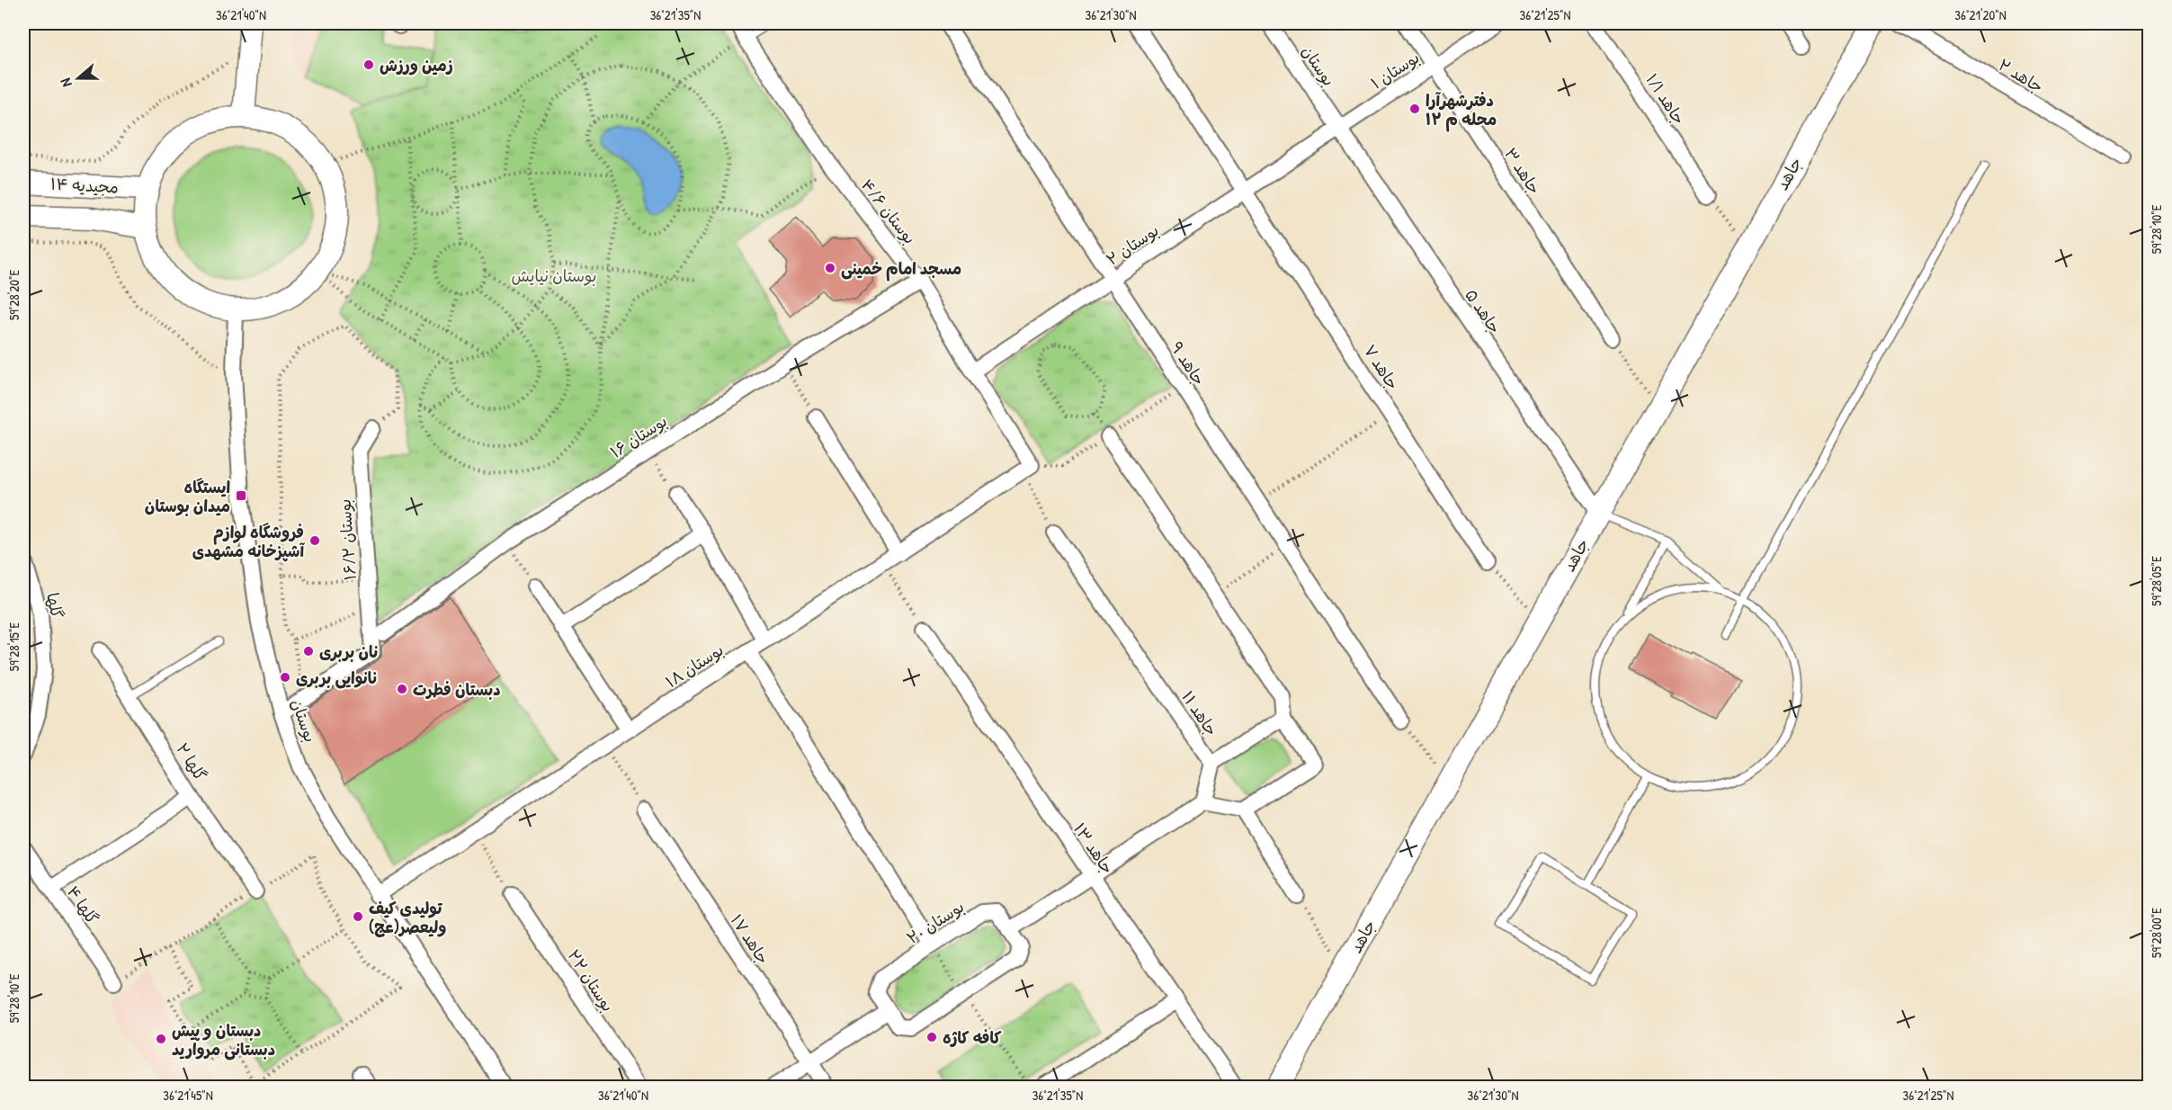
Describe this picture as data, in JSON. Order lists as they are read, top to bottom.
{
  "streets": {
    "main road": ["جاهد", "مجیدیه ۱۴"],
    "street": [
      "بوستان",
      "بوستان ۱",
      "جاهد ۲",
      "جاهد ۱/۱",
      "جاهد ۳",
      "بوستان ۴/۶",
      "بوستان ۲",
      "جاهد ۵",
      "جاهد ۹",
      "جاهد ۷",
      "بوستان ۱۶",
      "بوستان ۱۶/۲",
      "گلها",
      "بوستان ۱۸",
      "جاهد ۱۱",
      "گلها ۲",
      "جاهد ۱۳",
      "گلها ۴",
      "بوستان ۲۰",
      "جاهد ۱۷",
      "بوستان ۲۲"
    ]
  },
  "crossings": [
    ["بوستان", "بوستان ۱"],
    ["بوستان", "بوستان ۲"],
    ["بوستان", "جاهد ۵"],
    ["بوستان", "بوستان ۱۸"],
    ["بوستان ۱", "جاهد ۳"],
    ["بوستان ۱", "بوستان ۲"],
    ["بوستان ۱", "جاهد ۵"],
    ["جاهد", "جاهد ۵"],
    ["بوستان ۴/۶", "بوستان ۲"],
    ["بوستان ۴/۶", "بوستان ۱۶"],
    ["بوستان ۴/۶", "بوستان ۱۸"],
    ["بوستان ۲", "جاهد ۵"],
    ["بوستان ۲", "جاهد ۹"],
    ["بوستان ۲", "جاهد ۷"]
  ],
  "parks": ["بوستان نیایش"],
  "places": {
    "other": [
      "زمین ورزش",
      "دفترشهرآرا محله م ۱۲",
      "مسجد امام خمینی",
      "فروشگاه لوازم آشپزخانه مشهدی",
      "نان بربری",
      "نانوایی بربری",
      "دبستان فطرت",
      "تولیدی کیف ولیعصر(عج)",
      "کافه کاژه",
      "دبستان و پیش دبستانی مروارید"
    ],
    "transit": ["ایستگاه میدان بوستان"]
  },
  "north": "left",
  "coordinates": [
    "36°21'40\"N",
    "36°21'35\"N",
    "36°21'30\"N",
    "36°21'25\"N",
    "36°21'20\"N",
    "59°28'10\"E",
    "59°28'20\"E",
    "59°28'05\"E",
    "59°28'15\"E",
    "59°28'00\"E",
    "36°21'45\"N"
  ]
}
